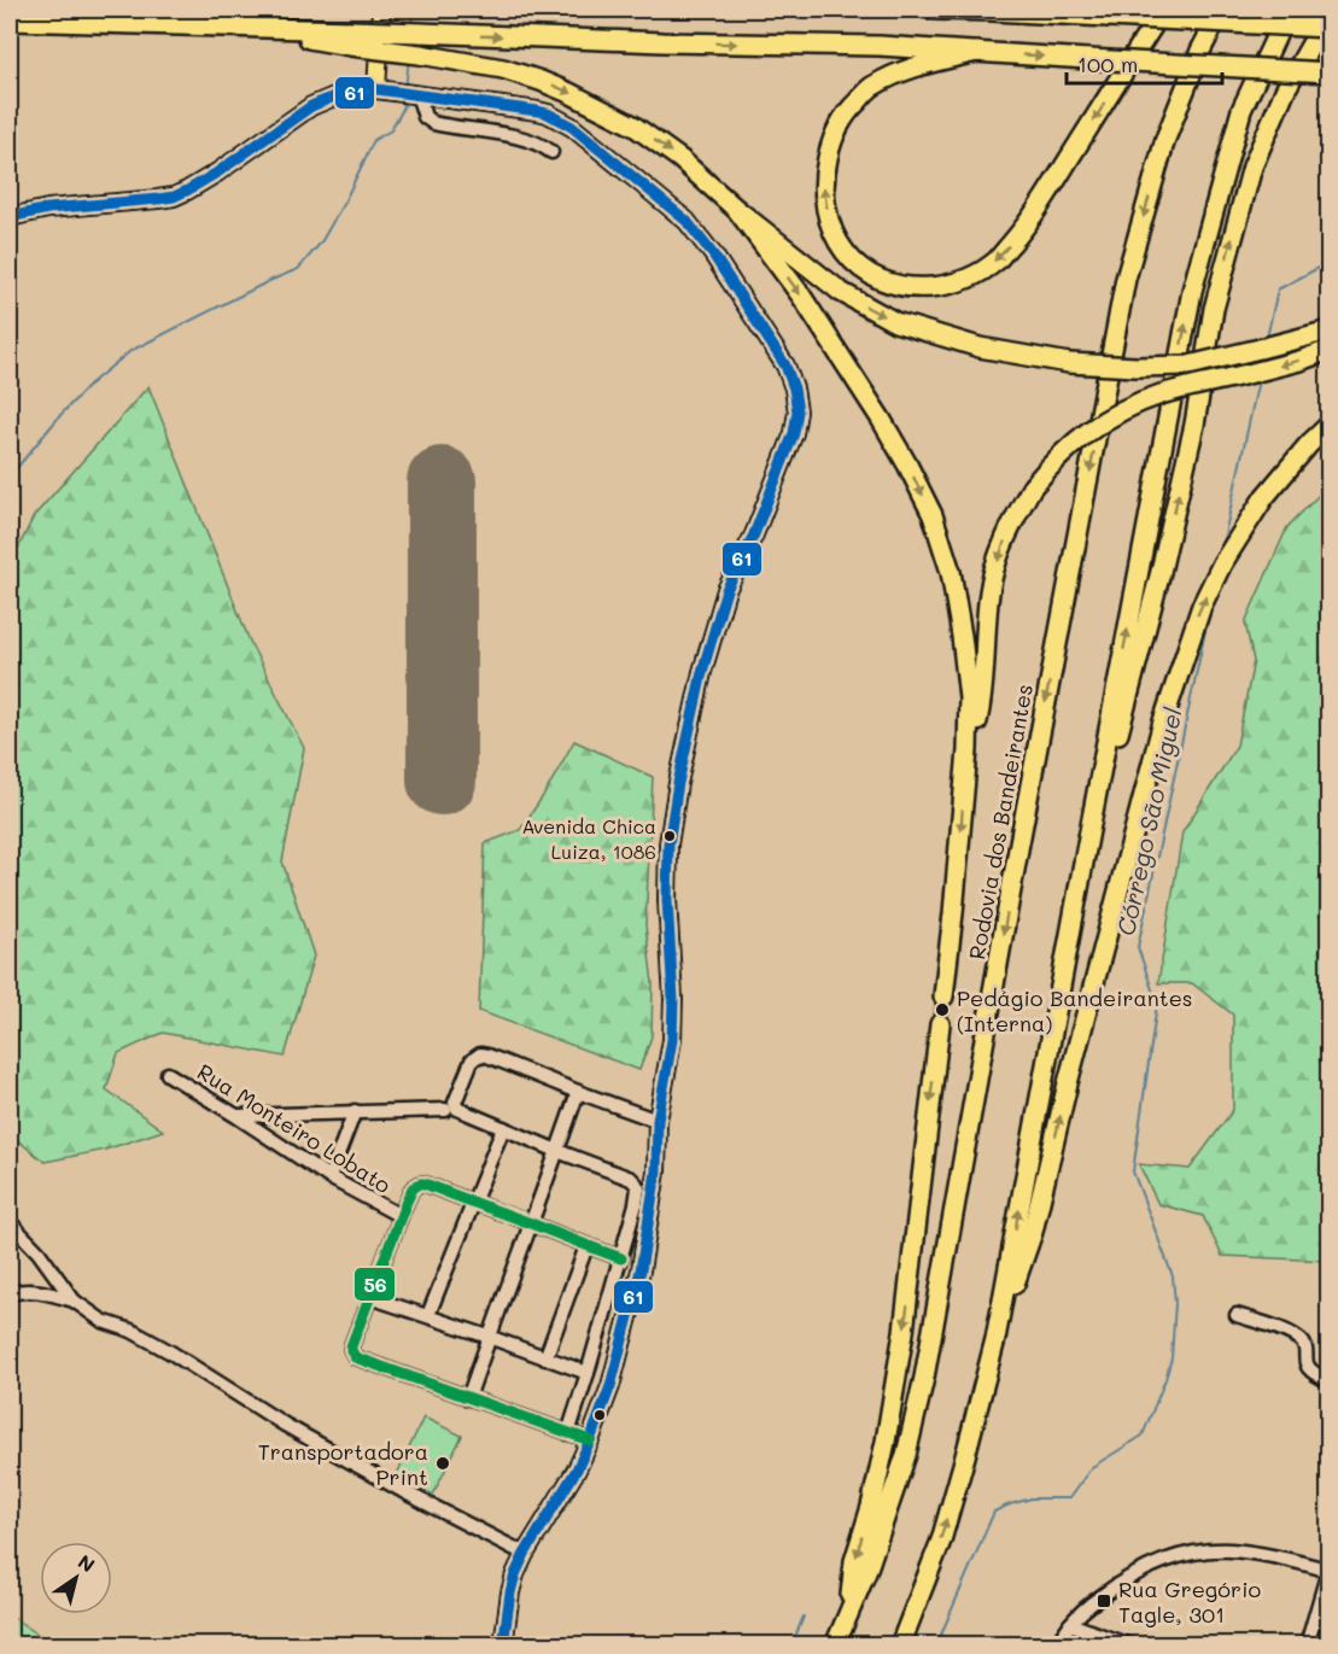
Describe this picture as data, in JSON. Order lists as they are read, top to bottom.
{
  "streets": {
    "highway": ["Rodovia dos Bandeirantes"],
    "street": ["Rua Monteiro Lobato"]
  },
  "water": ["Córrego São Miguel"],
  "places": {
    "other": ["Avenida Chica Luiza, 1086", "Pedágio Bandeirantes (Interna)", "Transportadora Print"],
    "transit": ["Rua Gregório Tagle, 301"]
  },
  "lines": ["transit line 61", "transit line 56"],
  "scale_bar": "100 m",
  "north": "top right"
}
